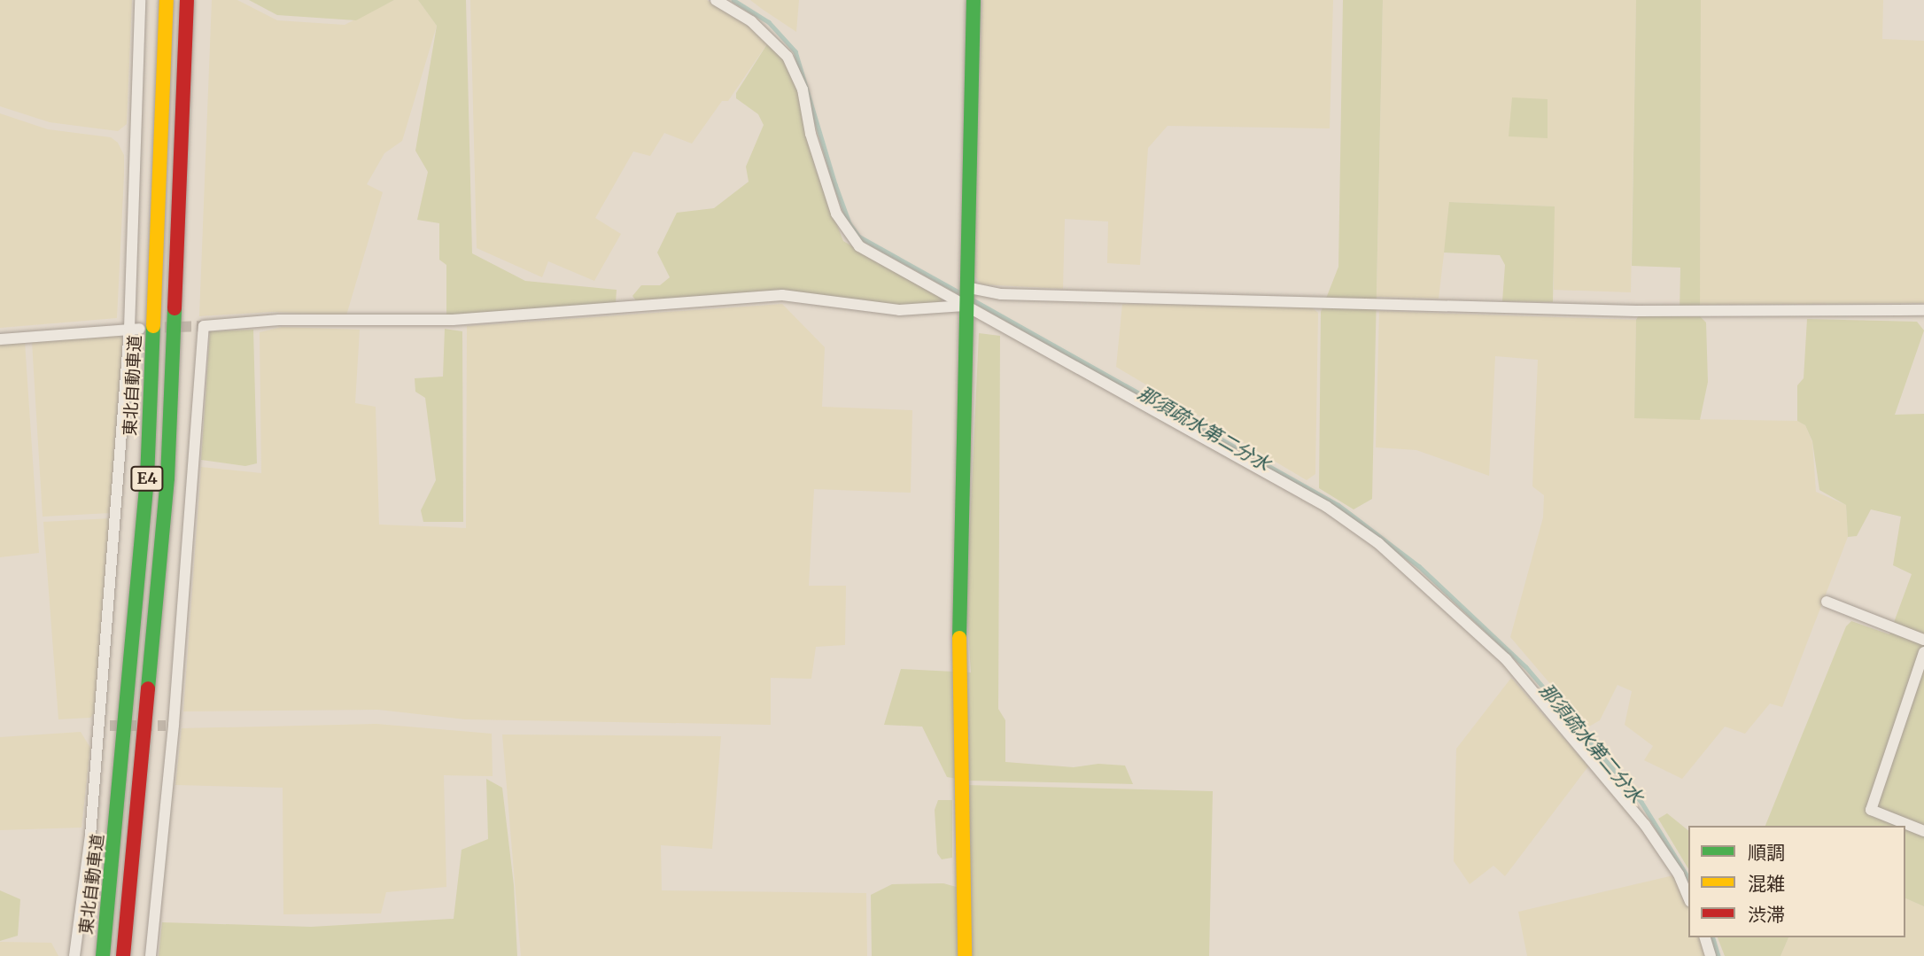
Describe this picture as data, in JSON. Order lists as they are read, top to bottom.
{
  "streets": {
    "main road": ["東北自動車道", "E4"]
  },
  "water": ["那須疏水第二分水"],
  "legend": ["順調", "混雑", "渋滞"]
}
